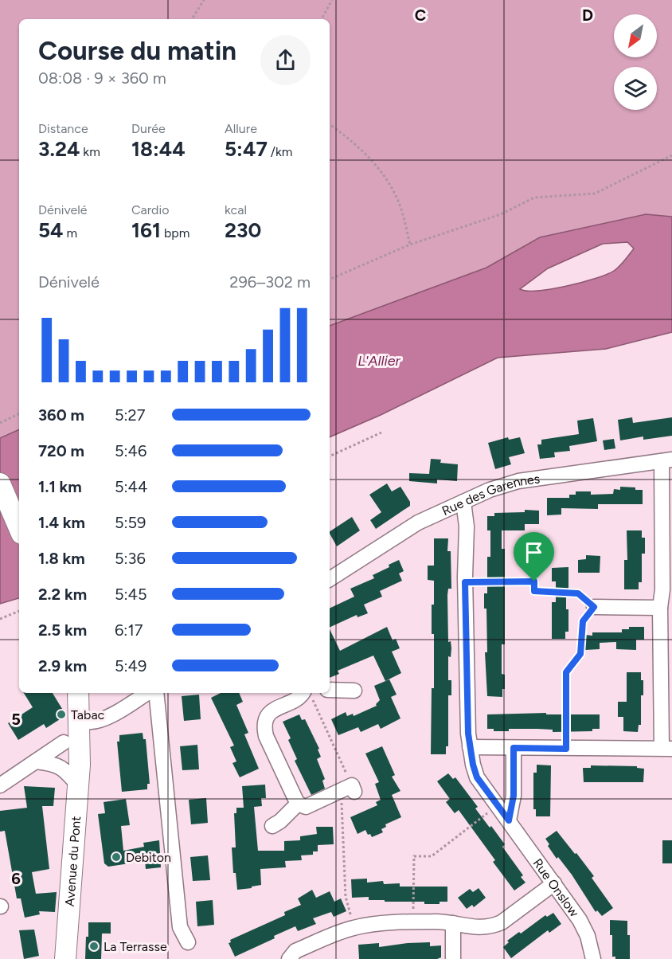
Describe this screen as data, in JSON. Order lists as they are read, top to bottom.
{
  "streets": {
    "main road": ["Avenue du Pont"],
    "street": ["Rue des Garennes", "Rue Onslow"]
  },
  "crossings": [
    ["Rue des Garennes", "Rue Onslow"]
  ],
  "water": ["L'Allier"],
  "places": ["Tabac", "Debiton", "La Terrasse"],
  "north": "bottom left",
  "page": {
    "heading": ["Course du matin", "08:08 · 9 × 360 m"],
    "stats": [
      ["Distance", "3.24 km"],
      ["Durée", "18:44"],
      ["Allure", "5:47 /km"],
      ["Dénivelé", "54 m"],
      ["Cardio", "161 bpm"],
      ["kcal", "230"]
    ],
    "chart": ["Dénivelé", "296–302 m"],
    "list": [
      {
        "name": "360 m",
        "note": "5:27"
      },
      {
        "name": "720 m",
        "note": "5:46"
      },
      {
        "name": "1.1 km",
        "note": "5:44"
      },
      {
        "name": "1.4 km",
        "note": "5:59"
      },
      {
        "name": "1.8 km",
        "note": "5:36"
      },
      {
        "name": "2.2 km",
        "note": "5:45"
      },
      {
        "name": "2.5 km",
        "note": "6:17"
      },
      {
        "name": "2.9 km",
        "note": "5:49"
      }
    ]
  },
  "grid": {
    "columns": ["C", "D"],
    "rows": ["5", "6"]
  }
}
